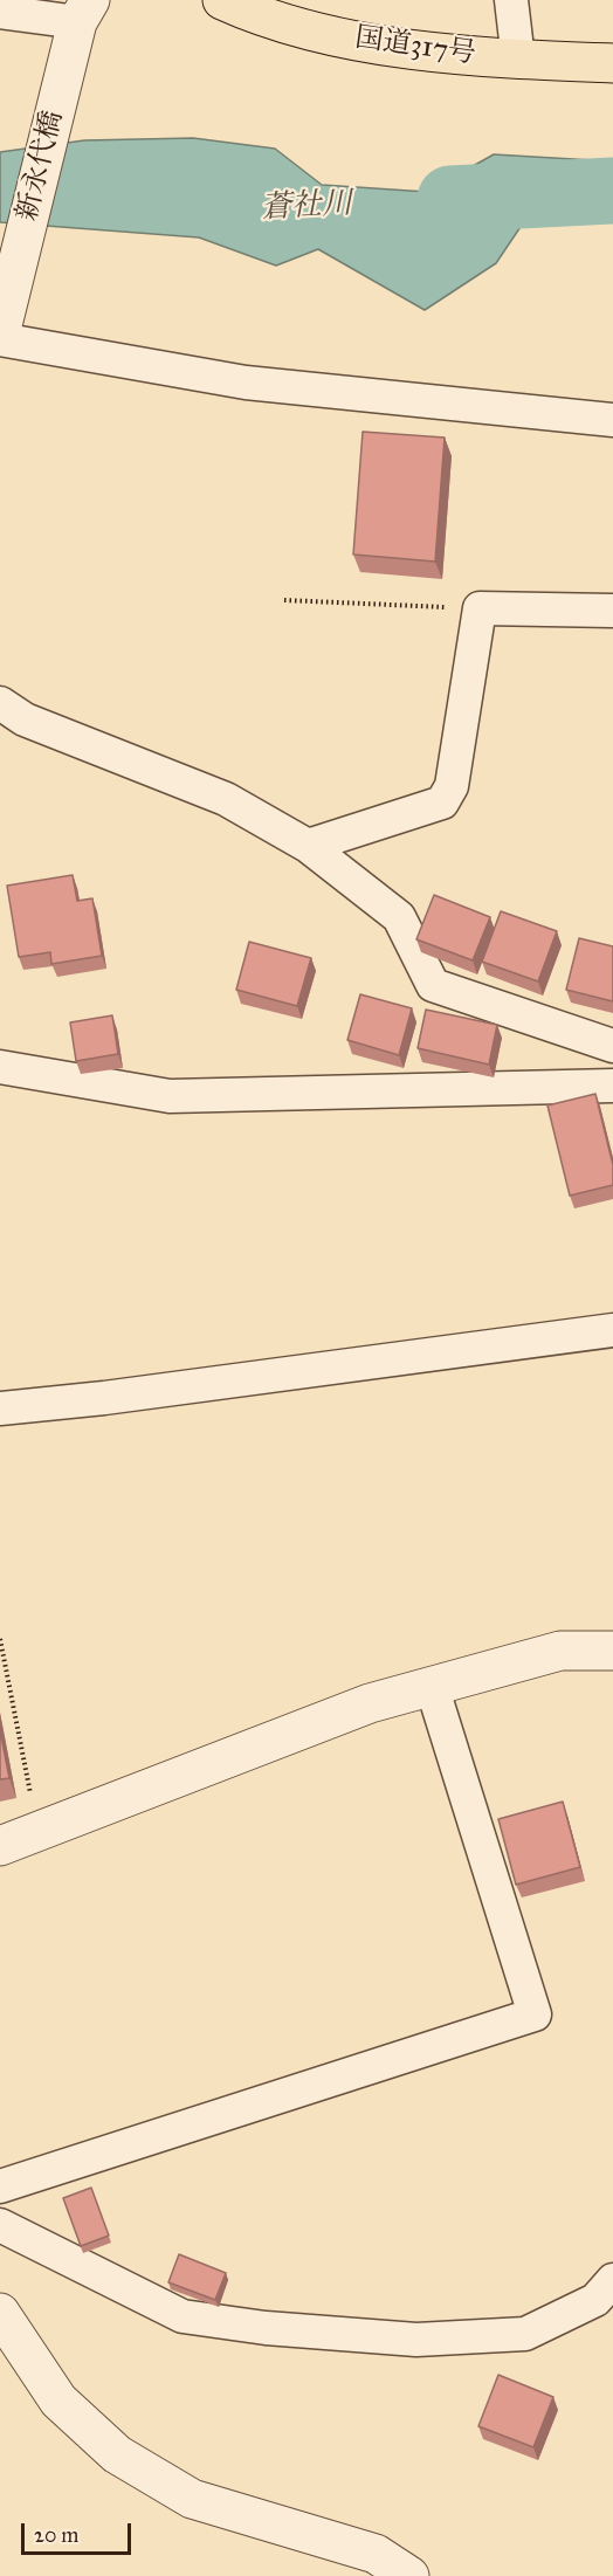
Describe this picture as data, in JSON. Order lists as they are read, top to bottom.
{
  "streets": {
    "highway": ["国道317号"],
    "street": ["新永代橋"]
  },
  "water": ["蒼社川"],
  "scale_bar": "20 m"
}
